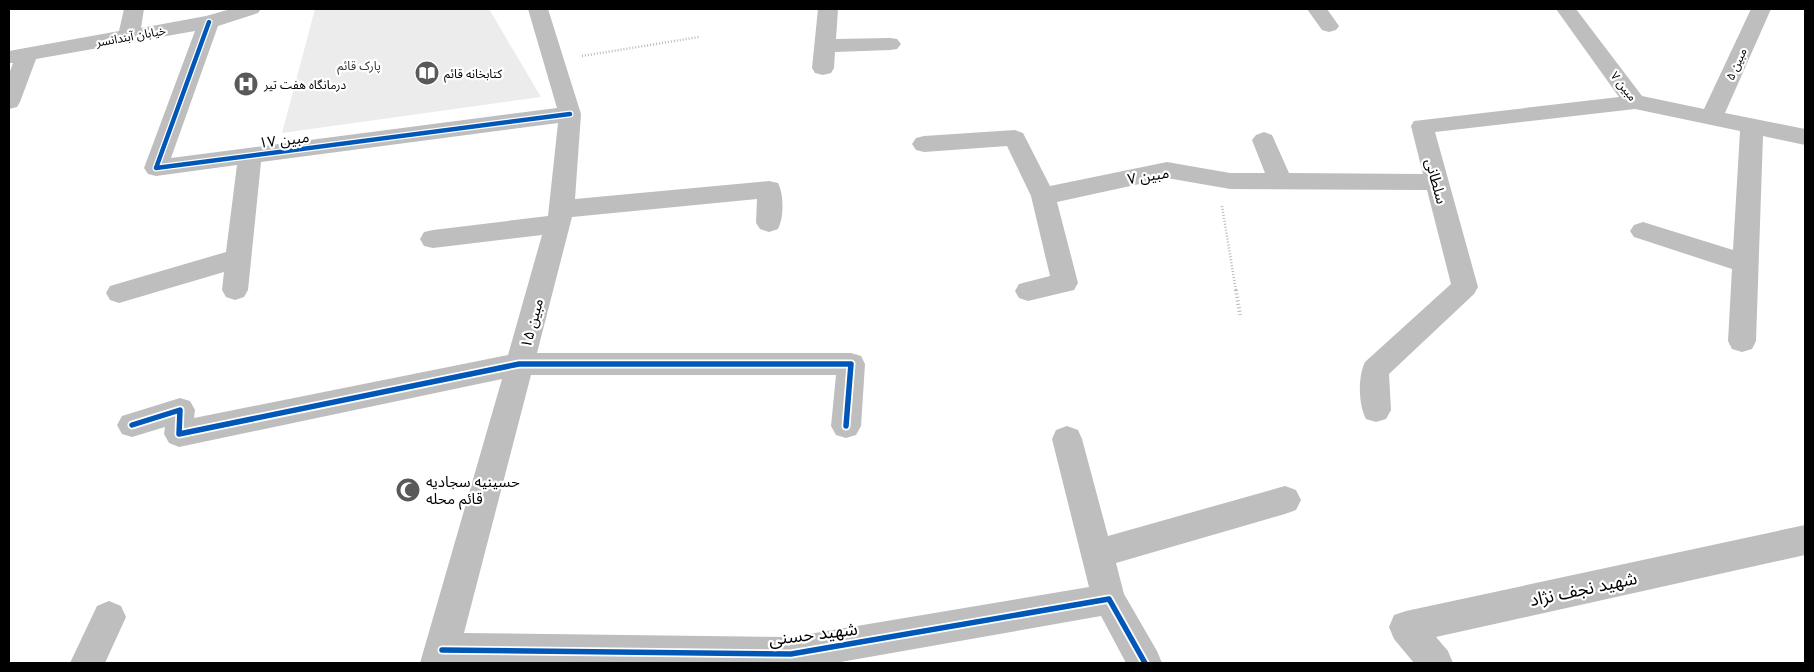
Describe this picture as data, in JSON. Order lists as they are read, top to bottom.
{
  "streets": {
    "street": [
      "خیابان آبندانسر",
      "مبین ۵",
      "مبین ۷",
      "مبین ۱۷",
      "سلطانی",
      "مبین ۱۵",
      "شهید نجف نژاد",
      "شهید حسنی"
    ]
  },
  "crossings": [
    ["خیابان آبندانسر", "مبین ۱۷"],
    ["مبین ۵", "مبین ۷"],
    ["مبین ۷", "سلطانی"],
    ["مبین ۱۷", "مبین ۱۵"],
    ["مبین ۱۵", "شهید حسنی"]
  ],
  "parks": ["پارک قائم"],
  "places": {
    "library": ["کتابخانه قائم"],
    "hospital": ["درمانگاه هفت تیر"],
    "mosque": ["حسینیه سجادیه قائم محله"]
  }
}
